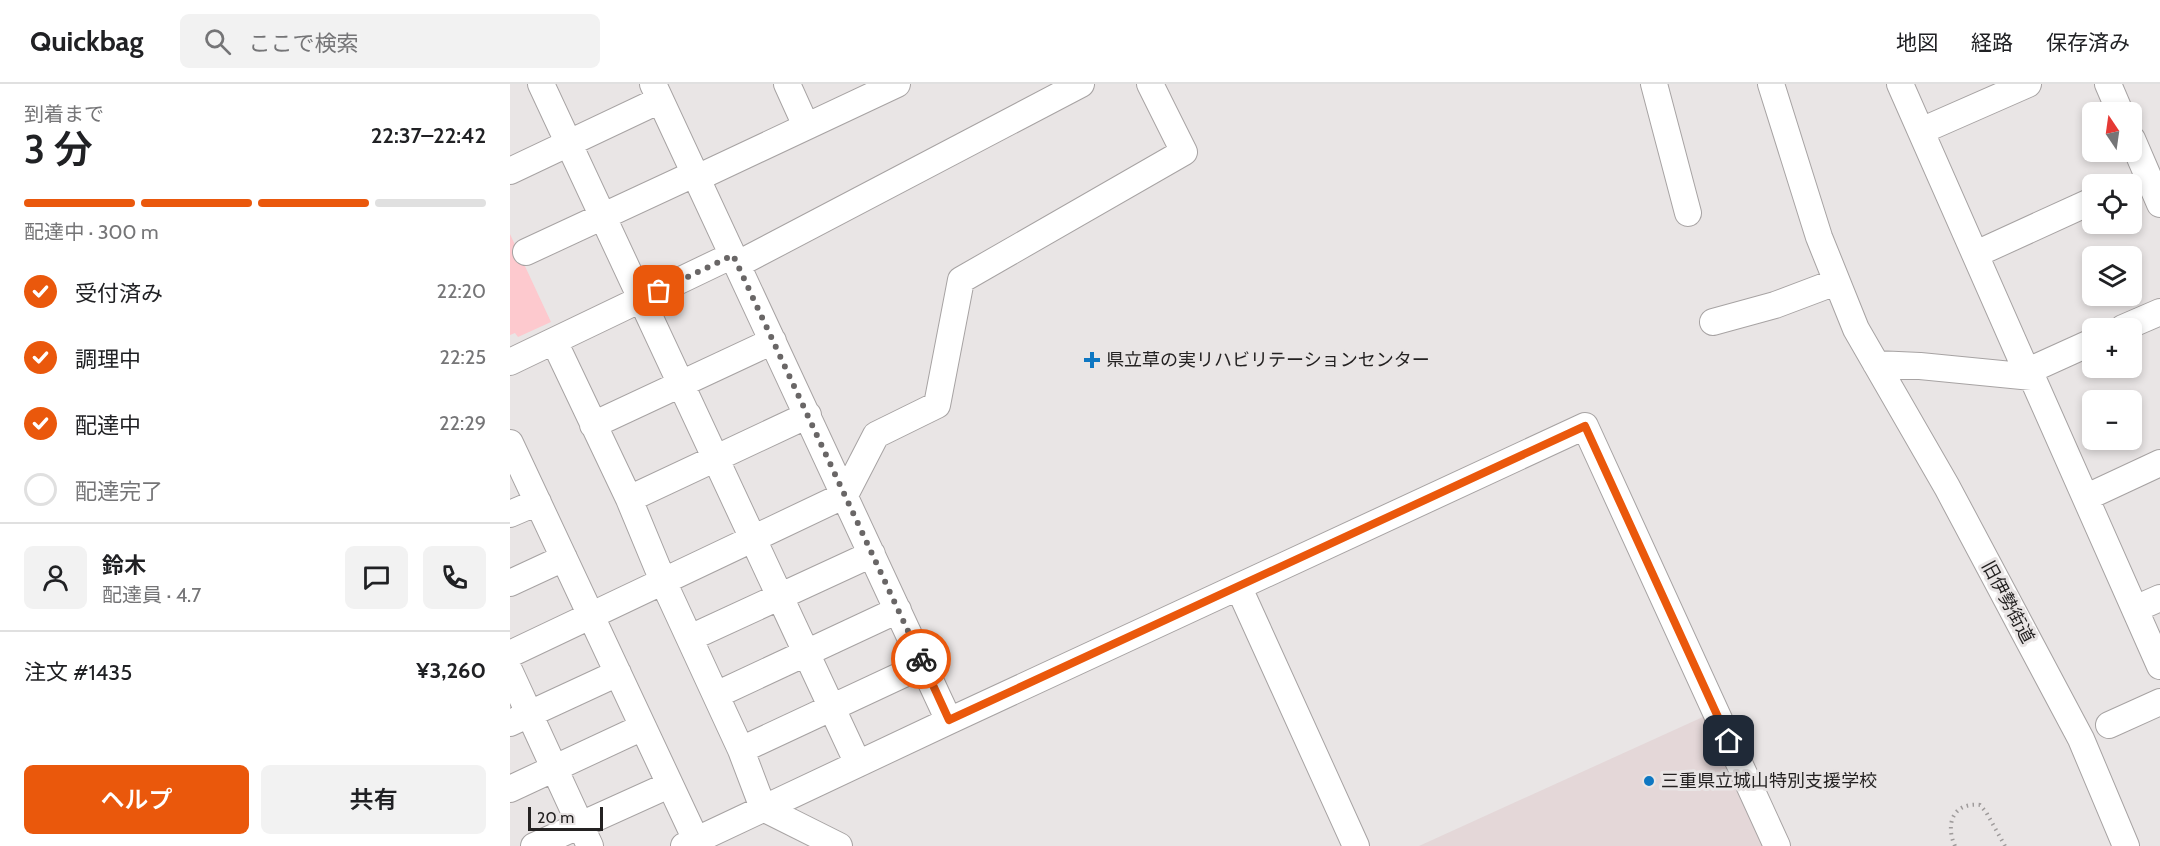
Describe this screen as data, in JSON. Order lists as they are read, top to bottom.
{
  "streets": {
    "street": ["旧伊勢街道"]
  },
  "places": {
    "health": ["県立草の実リハビリテーションセンター"],
    "other": ["三重県立城山特別支援学校"]
  },
  "scale_bar": "20 m",
  "north": "top",
  "page": {
    "header": "Quickbag",
    "search": "ここで検索",
    "nav": ["地図", "経路", "保存済み"],
    "heading": ["3 分", "到着まで", "22:37–22:42"],
    "panel": [
      "鈴木",
      "配達員 · 4.7",
      "注文 #1435",
      "¥3,260"
    ],
    "map_buttons": ["+", "−"],
    "bar": "配達中 · 300 m",
    "list": [
      ["受付済み", "22:20"],
      ["調理中", "22:25"],
      ["配達中", "22:29"],
      "配達完了"
    ],
    "buttons": ["ヘルプ", "共有"],
    "scale": "20 m"
  }
}
